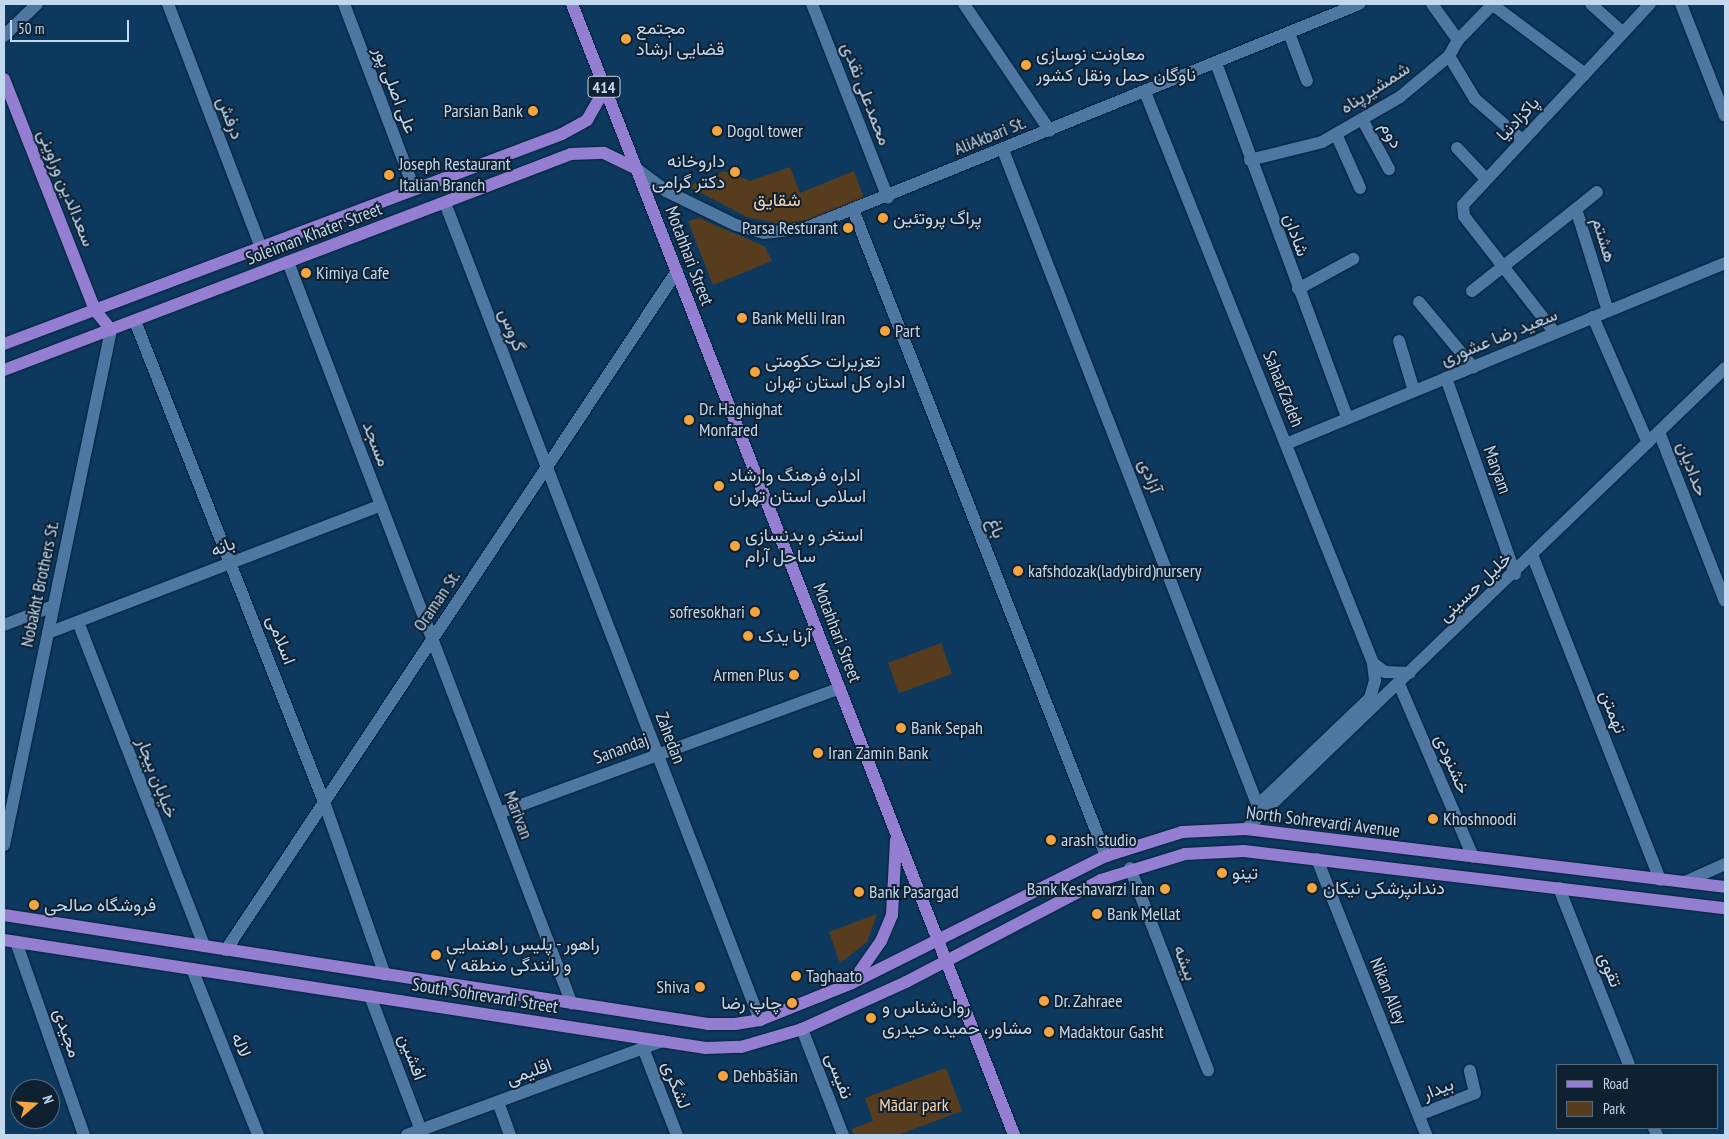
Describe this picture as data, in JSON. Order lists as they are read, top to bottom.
{
  "streets": {
    "main road": [
      "414",
      "سعدالدین وراوینی",
      "Soleiman Khater Street",
      "Motahhari Street",
      "North Sohrevardi Avenue",
      "South Sohrevardi Street"
    ],
    "street": [
      "شمشیرپناه",
      "علی اصلی پور",
      "محمدعلی نقدی",
      "درفش",
      "پاکزادنیا",
      "دوم",
      "AliAkbari St.",
      "شادان",
      "هشتم",
      "گروس",
      "سعید رضا عشوری",
      "SahaafZadeh",
      "مسجد",
      "حدادیان",
      "Maryam",
      "آزادی",
      "باغ",
      "بانه",
      "Nobakht Brothers St.",
      "خلیل حسینی",
      "Oraman St.",
      "اسلامی",
      "تهمتن",
      "Zahedan",
      "Sanandaj",
      "خشنودی",
      "خیابان بیجار",
      "Marivan",
      "بیشه",
      "تقوی",
      "Nikan Alley",
      "مجیدی",
      "لاله",
      "افشین",
      "اقلیمی",
      "نفیسی",
      "لشگری",
      "بیدار"
    ]
  },
  "crossings": [
    ["شمشیرپناه", "دوم"],
    ["شمشیرپناه", "شادان"],
    ["علی اصلی پور", "Soleiman Khater Street"],
    ["محمدعلی نقدی", "AliAkbari St."],
    ["درفش", "Soleiman Khater Street"],
    ["پاکزادنیا", "هشتم"],
    ["پاکزادنیا", "سعید رضا عشوری"],
    ["AliAkbari St.", "Soleiman Khater Street"],
    ["AliAkbari St.", "شادان"],
    ["AliAkbari St.", "Motahhari Street"],
    ["AliAkbari St.", "SahaafZadeh"],
    ["AliAkbari St.", "آزادی"],
    ["AliAkbari St.", "باغ"],
    ["سعدالدین وراوینی", "Soleiman Khater Street"],
    ["سعدالدین وراوینی", "Nobakht Brothers St."],
    ["Soleiman Khater Street", "Motahhari Street"],
    ["Soleiman Khater Street", "گروس"],
    ["Soleiman Khater Street", "مسجد"],
    ["Soleiman Khater Street", "Nobakht Brothers St."],
    ["Soleiman Khater Street", "اسلامی"],
    ["شادان", "سعید رضا عشوری"],
    ["هشتم", "سعید رضا عشوری"],
    ["Motahhari Street", "Oraman St."],
    ["Motahhari Street", "Sanandaj"],
    ["Motahhari Street", "North Sohrevardi Avenue"],
    ["Motahhari Street", "South Sohrevardi Street"],
    ["گروس", "Oraman St."],
    ["گروس", "Zahedan"],
    ["سعید رضا عشوری", "SahaafZadeh"],
    ["سعید رضا عشوری", "Maryam"],
    ["مسجد", "بانه"],
    ["مسجد", "Oraman St."],
    ["مسجد", "Marivan"],
    ["حدادیان", "خلیل حسینی"],
    ["Maryam", "خلیل حسینی"],
    ["آزادی", "خلیل حسینی"],
    ["باغ", "North Sohrevardi Avenue"],
    ["بانه", "Nobakht Brothers St."],
    ["بانه", "اسلامی"],
    ["بانه", "خیابان بیجار"],
    ["خلیل حسینی", "تهمتن"],
    ["خلیل حسینی", "خشنودی"],
    ["خلیل حسینی", "North Sohrevardi Avenue"],
    ["Oraman St.", "اسلامی"],
    ["Oraman St.", "Zahedan"],
    ["Oraman St.", "Marivan"],
    ["Oraman St.", "South Sohrevardi Street"],
    ["اسلامی", "South Sohrevardi Street"],
    ["تهمتن", "North Sohrevardi Avenue"],
    ["Zahedan", "Sanandaj"],
    ["Zahedan", "South Sohrevardi Street"],
    ["Sanandaj", "Marivan"],
    ["خشنودی", "North Sohrevardi Avenue"],
    ["خیابان بیجار", "South Sohrevardi Street"],
    ["Marivan", "South Sohrevardi Street"],
    ["North Sohrevardi Avenue", "South Sohrevardi Street"],
    ["بیشه", "South Sohrevardi Street"],
    ["Nikan Alley", "بیدار"],
    ["South Sohrevardi Street", "مجیدی"],
    ["South Sohrevardi Street", "لاله"],
    ["South Sohrevardi Street", "افشین"],
    ["South Sohrevardi Street", "اقلیمی"],
    ["South Sohrevardi Street", "نفیسی"],
    ["افشین", "اقلیمی"],
    ["اقلیمی", "لشگری"]
  ],
  "parks": ["شقایق", "Mādar park"],
  "places": [
    "مجتمع قضایی ارشاد",
    "معاونت نوسازی ناوگان حمل ونقل کشور",
    "Parsian Bank",
    "Dogol tower",
    "داروخانه دکتر گرامی",
    "Joseph Restaurant Italian Branch",
    "پراگ پروتئین",
    "Parsa Resturant",
    "Kimiya Cafe",
    "Bank Melli Iran",
    "Part",
    "تعزیرات حکومتی اداره کل استان تهران",
    "Dr. Haghighat Monfared",
    "اداره فرهنگ وارشاد اسلامی استان تهران",
    "استخر و بدنسازی ساحل آرام",
    "kafshdozak(ladybird)nursery",
    "sofresokhari",
    "آرنا یدک",
    "Armen Plus",
    "Bank Sepah",
    "Iran Zamin Bank",
    "Khoshnoodi",
    "arash studio",
    "تینو",
    "دندانپزشکی نیکان",
    "Bank Keshavarzi Iran",
    "Bank Pasargad",
    "فروشگاه صالحی",
    "Bank Mellat",
    "راهور - پلیس راهنمایی و رانندگی منطقه ۷",
    "Taghaato",
    "Shiva",
    "Dr. Zahraee",
    "چاپ رضا",
    "روان‌شناس و مشاور، حمیده حیدری",
    "Madaktour Gasht",
    "Dehbāšiān"
  ],
  "legend": ["Road", "Park"],
  "scale_bar": "50 m",
  "north": "right"
}
